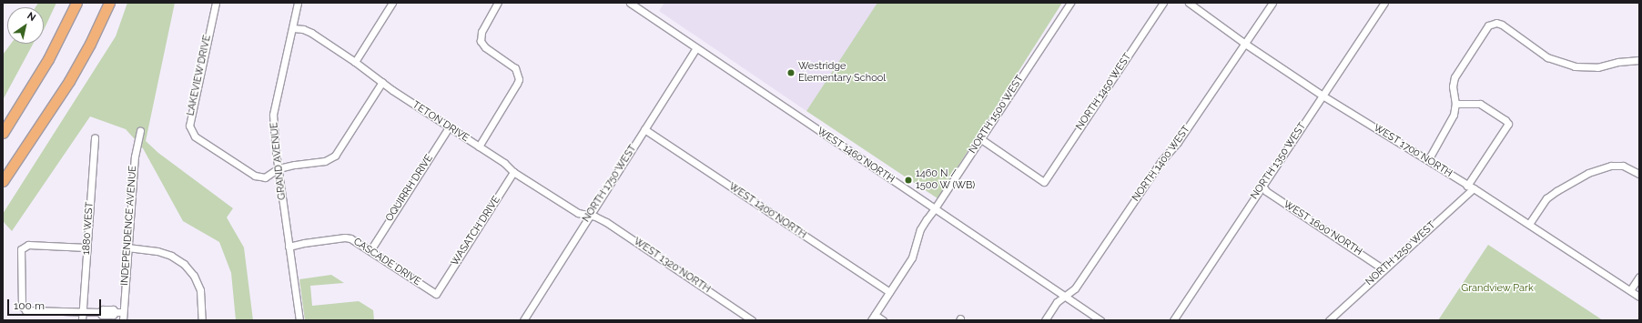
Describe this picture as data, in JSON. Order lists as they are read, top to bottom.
{
  "streets": {
    "street": [
      "LAKEVIEW DRIVE",
      "NORTH 1450 WEST",
      "NORTH 1500 WEST",
      "TETON DRIVE",
      "WEST 1700 NORTH",
      "WEST 1460 NORTH",
      "GRAND AVENUE",
      "NORTH 1350 WEST",
      "NORTH 1400 WEST",
      "NORTH 1750 WEST",
      "OQUIRRH DRIVE",
      "WEST 1400 NORTH",
      "INDEPENDENCE AVENUE",
      "1880 WEST",
      "WEST 1600 NORTH",
      "WASATCH DRIVE",
      "NORTH 1250 WEST",
      "CASCADE DRIVE",
      "WEST 1320 NORTH"
    ]
  },
  "crossings": [
    ["LAKEVIEW DRIVE", "GRAND AVENUE"],
    ["NORTH 1450 WEST", "NORTH 1500 WEST"],
    ["NORTH 1500 WEST", "WEST 1460 NORTH"],
    ["NORTH 1500 WEST", "WEST 1400 NORTH"],
    ["TETON DRIVE", "GRAND AVENUE"],
    ["TETON DRIVE", "NORTH 1750 WEST"],
    ["TETON DRIVE", "OQUIRRH DRIVE"],
    ["TETON DRIVE", "WASATCH DRIVE"],
    ["TETON DRIVE", "WEST 1320 NORTH"],
    ["WEST 1700 NORTH", "NORTH 1350 WEST"],
    ["WEST 1700 NORTH", "NORTH 1400 WEST"],
    ["WEST 1700 NORTH", "NORTH 1250 WEST"],
    ["WEST 1460 NORTH", "NORTH 1400 WEST"],
    ["WEST 1460 NORTH", "NORTH 1750 WEST"],
    ["GRAND AVENUE", "CASCADE DRIVE"],
    ["NORTH 1350 WEST", "WEST 1600 NORTH"],
    ["NORTH 1750 WEST", "WEST 1400 NORTH"],
    ["NORTH 1750 WEST", "WEST 1320 NORTH"],
    ["OQUIRRH DRIVE", "CASCADE DRIVE"],
    ["WEST 1600 NORTH", "NORTH 1250 WEST"],
    ["WASATCH DRIVE", "CASCADE DRIVE"]
  ],
  "parks": ["Grandview Park"],
  "places": ["Westridge Elementary School", "1460 N / 1500 W (WB)"],
  "scale_bar": "100 m",
  "north": "top right"
}
